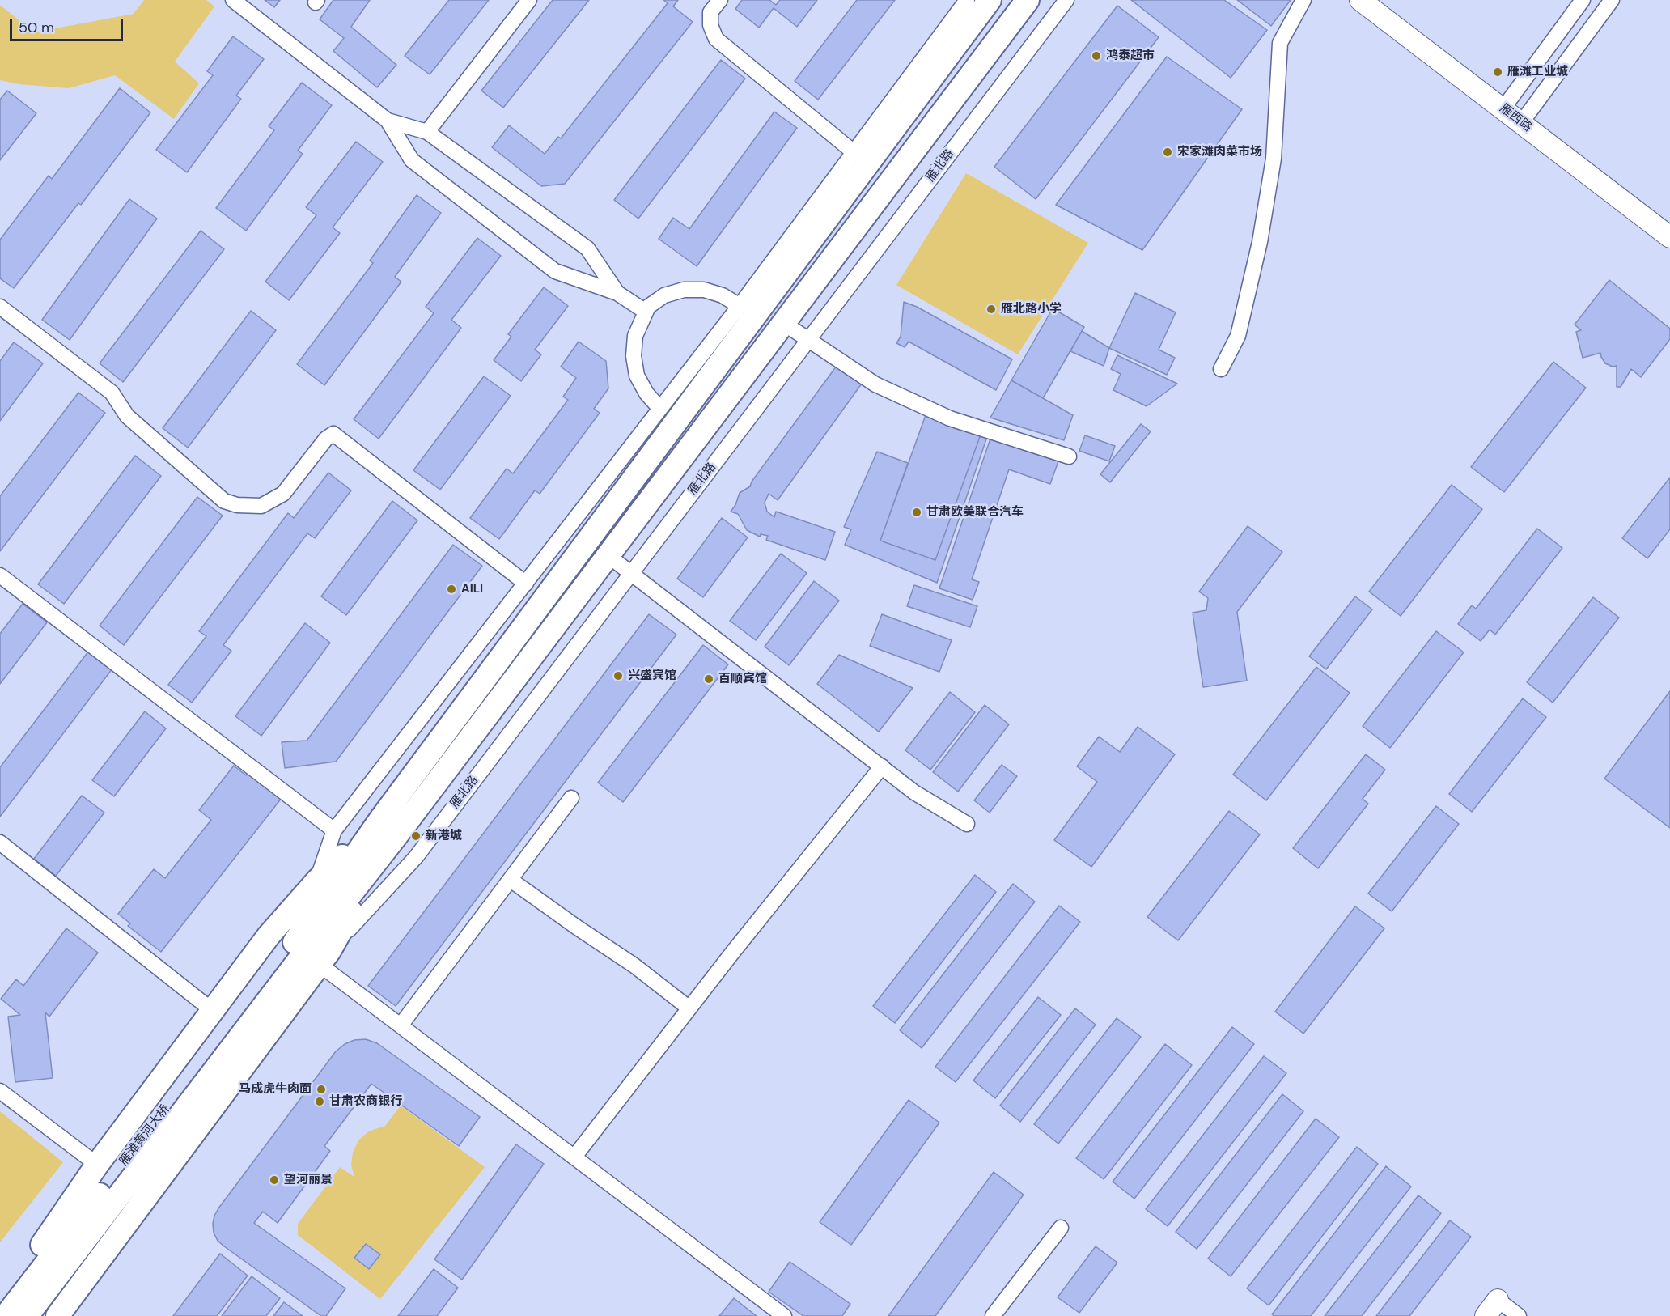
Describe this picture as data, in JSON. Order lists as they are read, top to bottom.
{
  "streets": {
    "main road": ["雁西路", "雁滩黄河大桥"],
    "street": ["雁北路"]
  },
  "places": [
    "鸿泰超市",
    "雁滩工业城",
    "宋家滩肉菜市场",
    "雁北路小学",
    "甘肃欧美联合汽车",
    "AILI",
    "兴盛宾馆",
    "百顺宾馆",
    "新港城",
    "马成虎牛肉面",
    "甘肃农商银行",
    "望河丽景"
  ],
  "scale_bar": "50 m"
}
